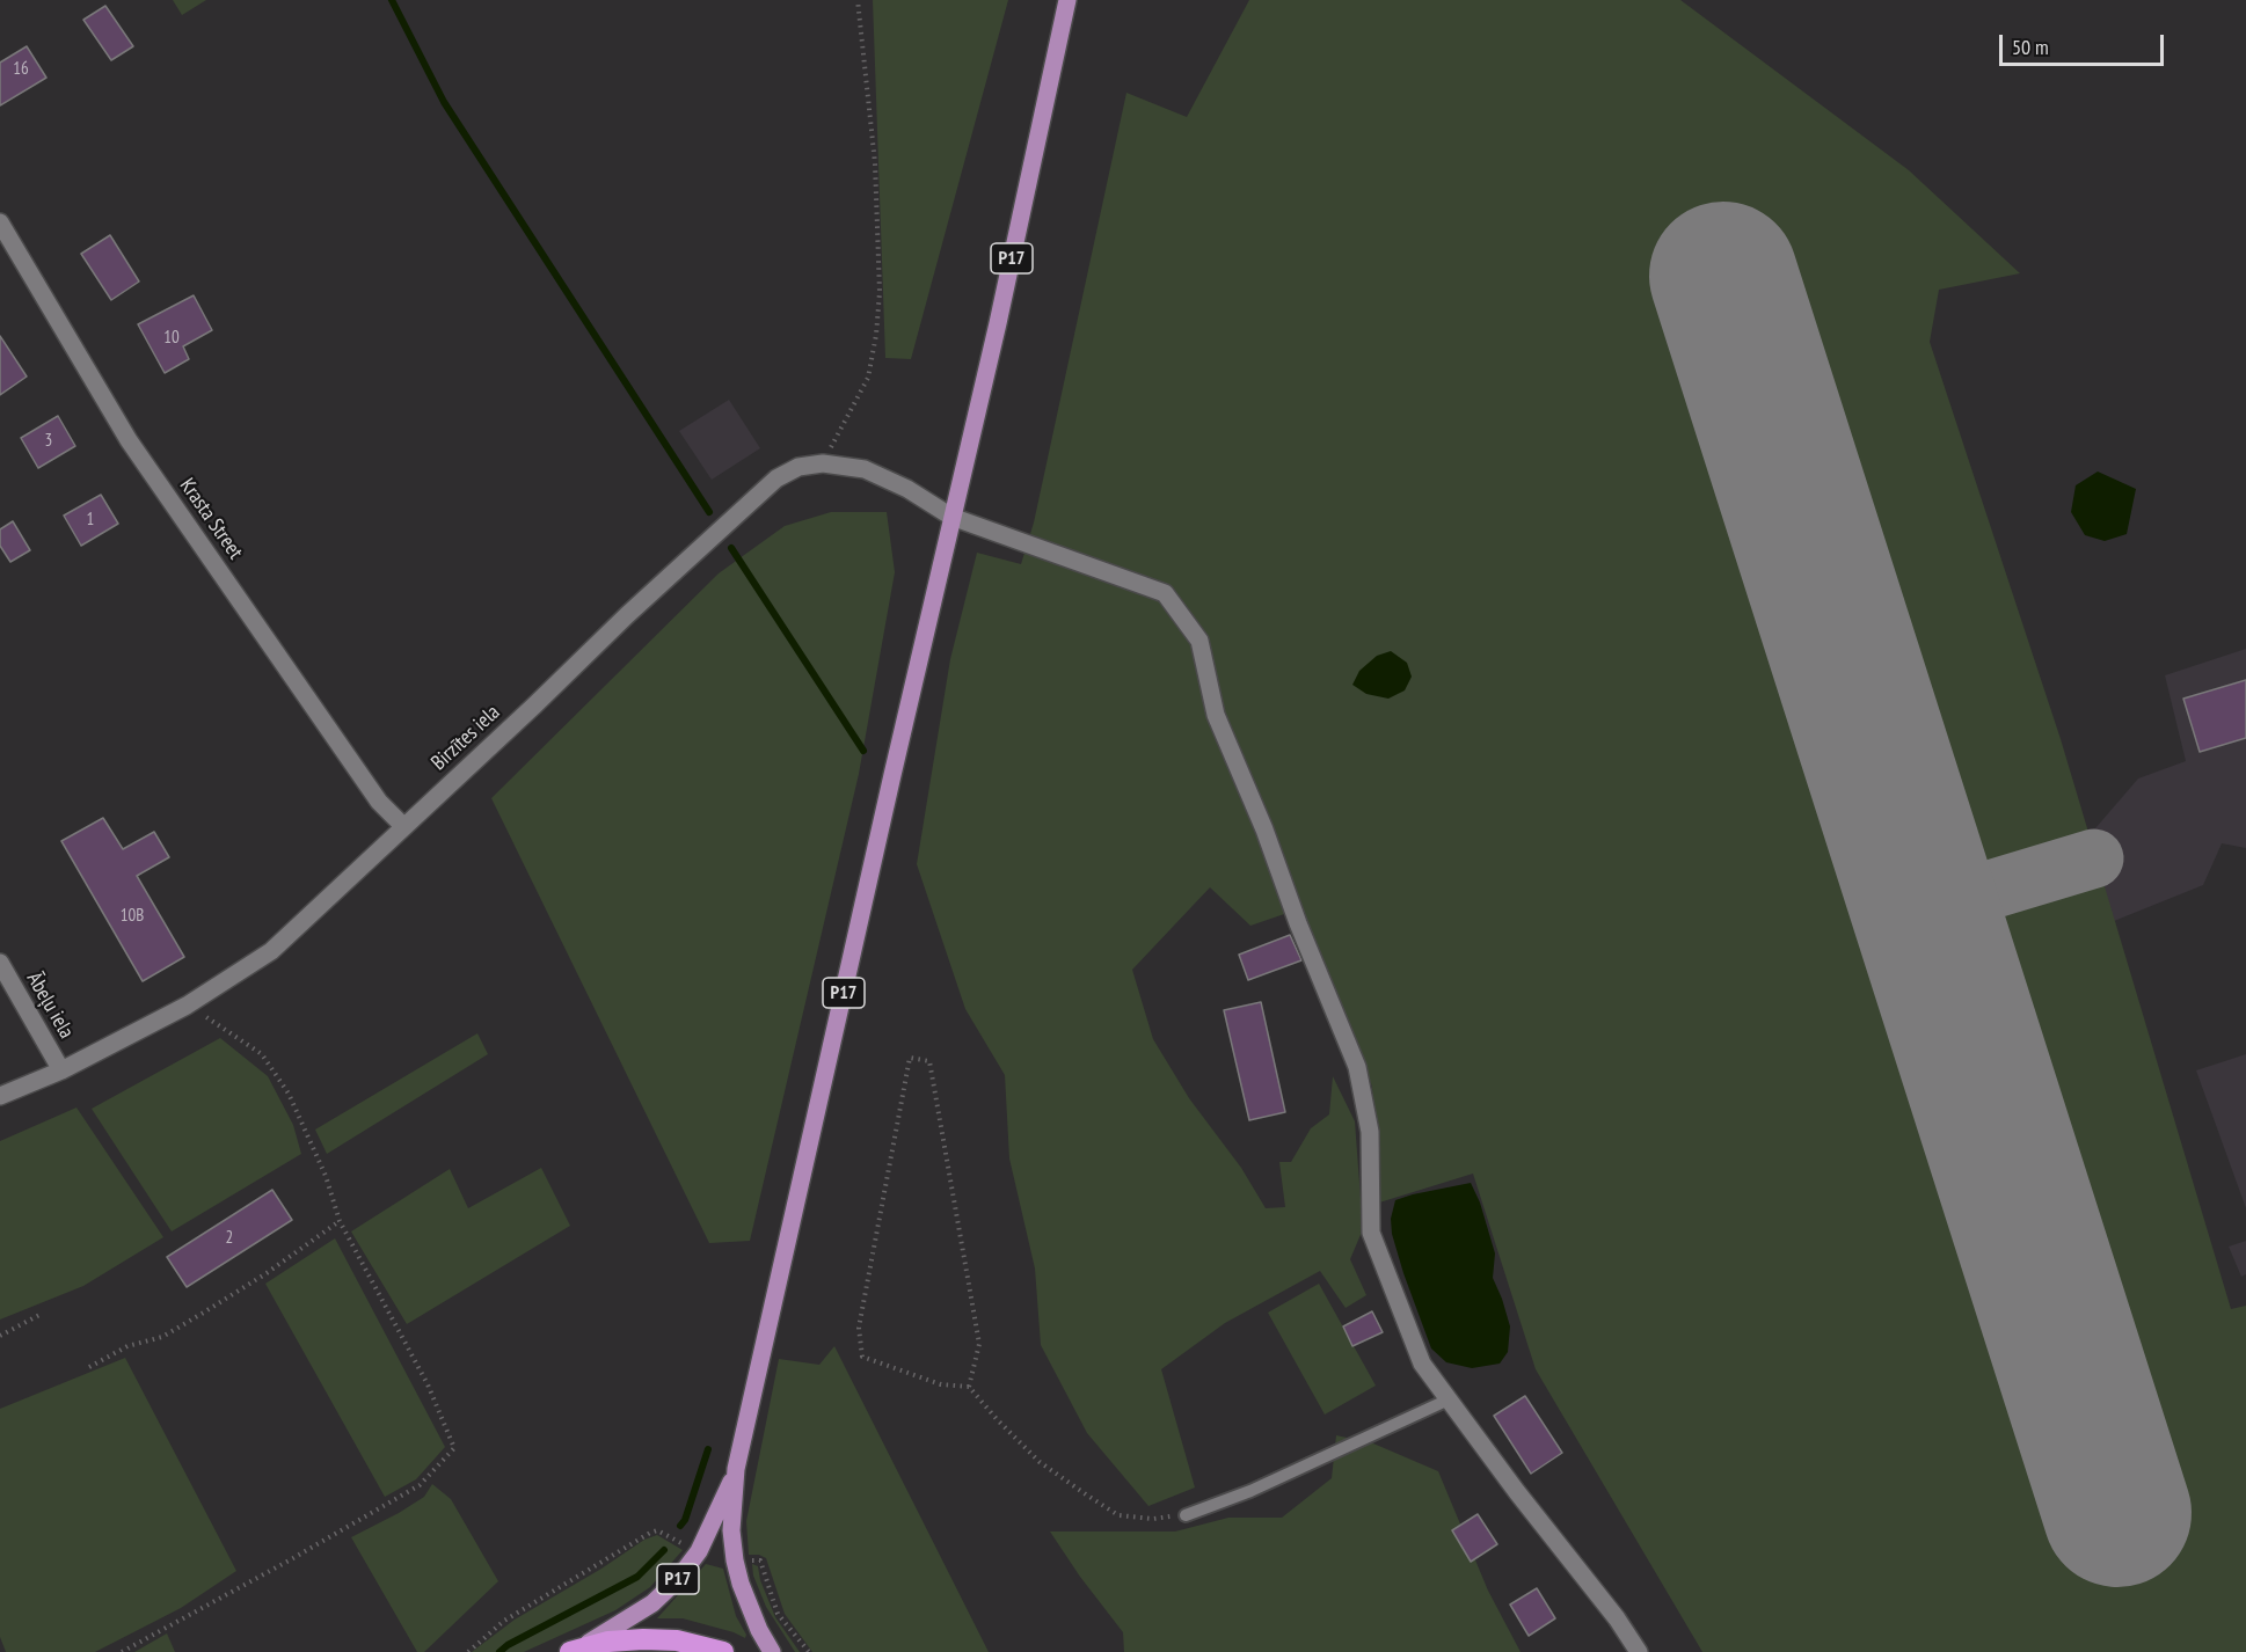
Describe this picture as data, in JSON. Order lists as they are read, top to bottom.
{
  "streets": {
    "main road": ["P17"],
    "street": ["Krasta Street", "Birzītes iela", "Ābeļu iela"]
  },
  "crossings": [
    ["P17", "Birzītes iela"],
    ["Krasta Street", "Birzītes iela"],
    ["Birzītes iela", "Ābeļu iela"]
  ],
  "house_numbers": [
    "16",
    "10",
    "3",
    "1",
    "10B",
    "2"
  ],
  "scale_bar": "50 m"
}
